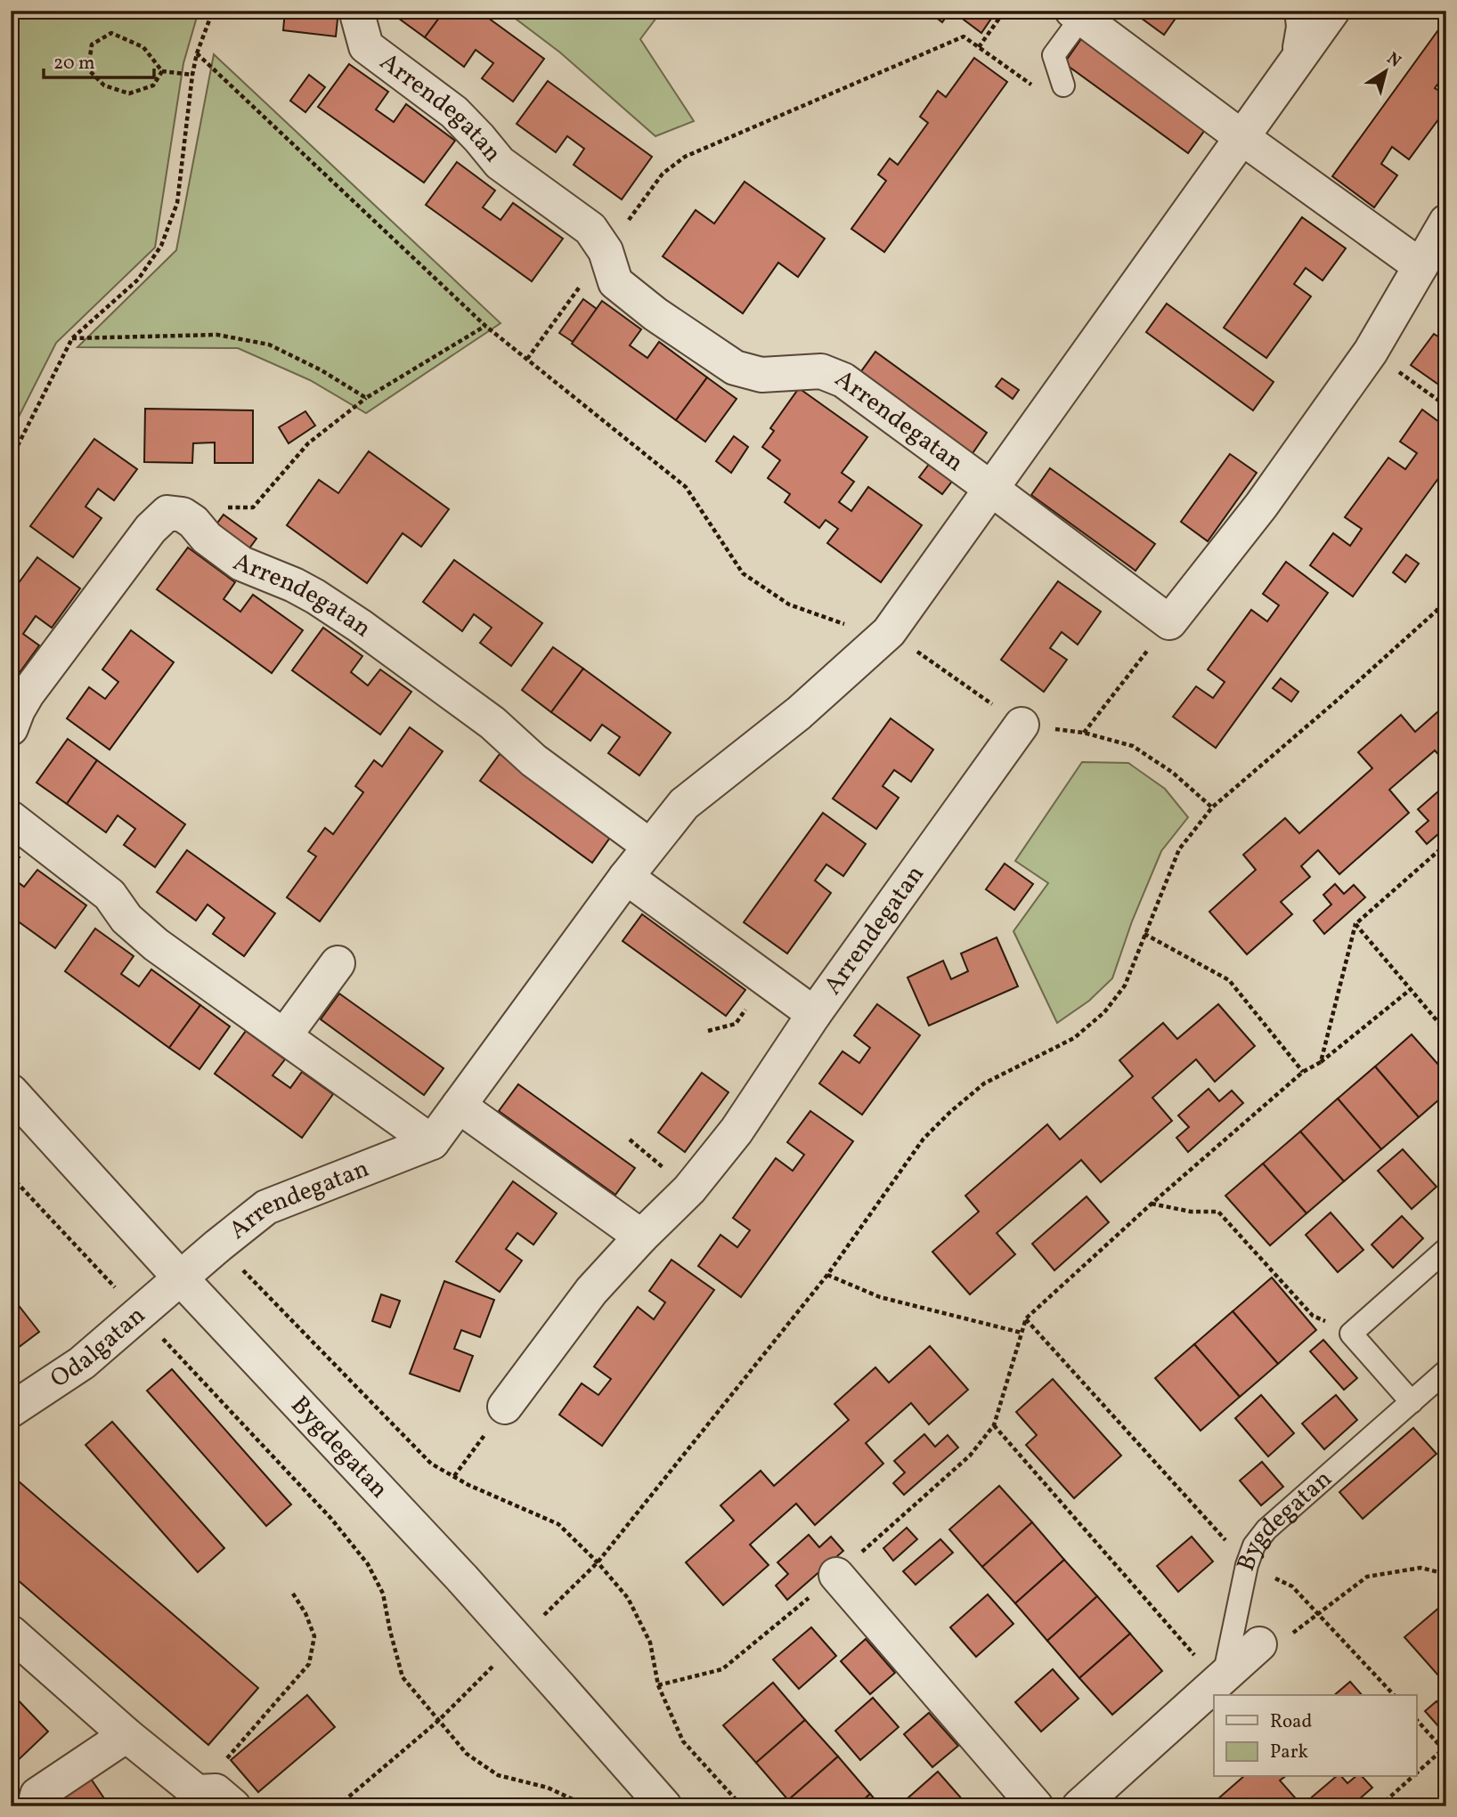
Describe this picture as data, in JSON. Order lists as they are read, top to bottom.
{
  "streets": {
    "street": ["Arrendegatan", "Odalgatan", "Bygdegatan"]
  },
  "crossings": [
    ["Arrendegatan", "Odalgatan"],
    ["Arrendegatan", "Bygdegatan"],
    ["Odalgatan", "Bygdegatan"]
  ],
  "legend": ["Road", "Park"],
  "scale_bar": "20 m",
  "north": "top right"
}
